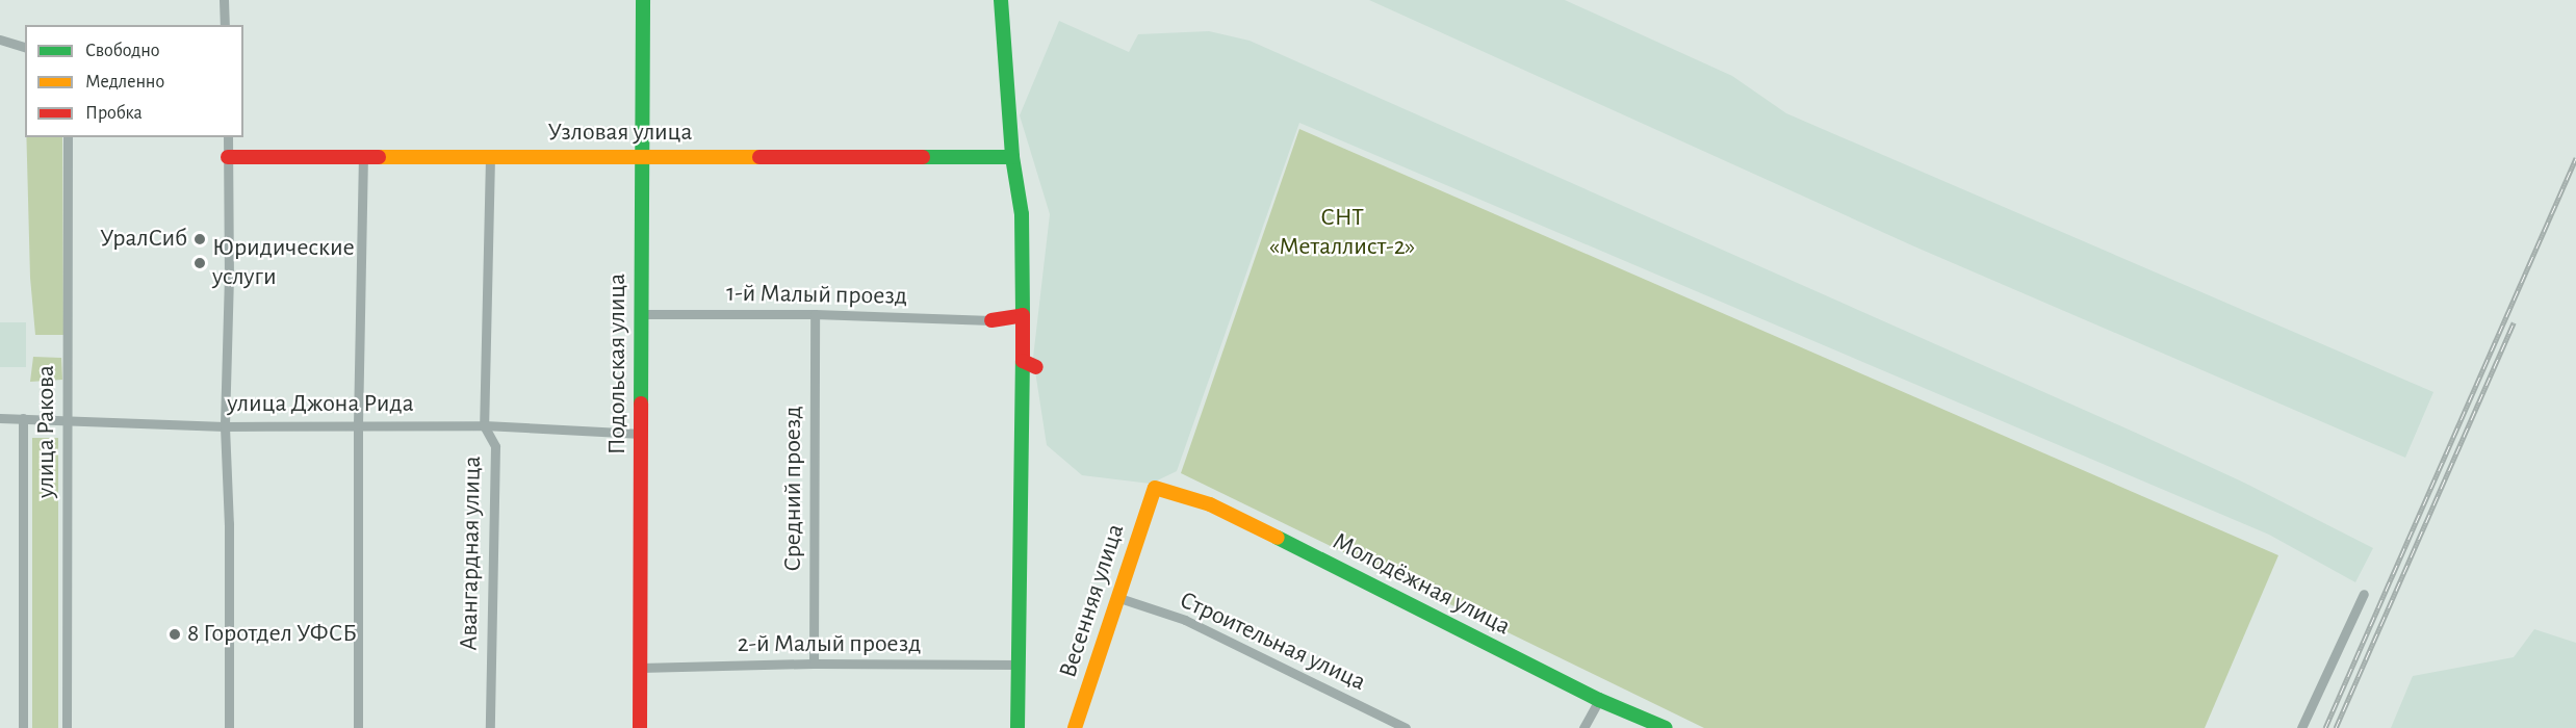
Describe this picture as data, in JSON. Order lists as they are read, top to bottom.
{
  "streets": {
    "street": [
      "Узловая улица",
      "1-й Малый проезд",
      "Подольская улица",
      "улица Джона Рида",
      "улица Ракова",
      "Средний проезд",
      "Авангардная улица",
      "Молодёжная улица",
      "Весенняя улица",
      "Строительная улица",
      "2-й Малый проезд"
    ]
  },
  "crossings": [
    ["Узловая улица", "Подольская улица"],
    ["Узловая улица", "Авангардная улица"],
    ["1-й Малый проезд", "Подольская улица"],
    ["1-й Малый проезд", "Средний проезд"],
    ["Подольская улица", "улица Джона Рида"],
    ["Подольская улица", "2-й Малый проезд"],
    ["улица Джона Рида", "улица Ракова"],
    ["улица Джона Рида", "Авангардная улица"],
    ["Средний проезд", "2-й Малый проезд"],
    ["Молодёжная улица", "Весенняя улица"],
    ["Весенняя улица", "Строительная улица"]
  ],
  "parks": ["СНТ «Металлист-2»"],
  "places": ["УралСиб", "Юридические услуги", "8 Горотдел УФСБ"],
  "legend": ["Свободно", "Медленно", "Пробка"]
}
